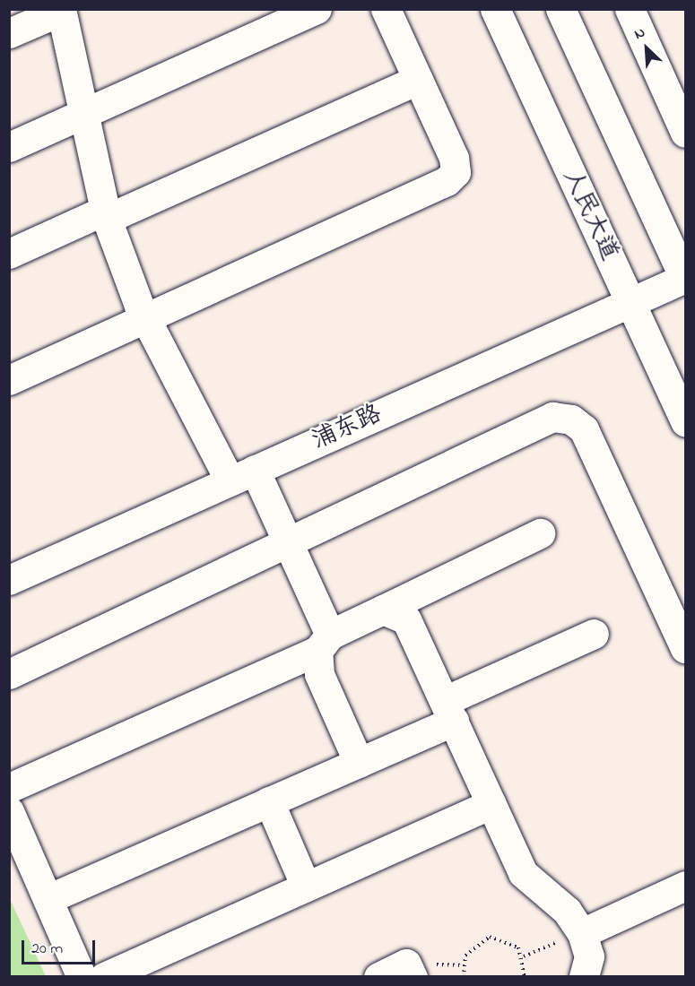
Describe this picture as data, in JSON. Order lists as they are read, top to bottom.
{
  "streets": {
    "main road": ["人民大道", "浦东路"]
  },
  "crossings": [
    ["人民大道", "浦东路"]
  ],
  "scale_bar": "20 m",
  "north": "top left"
}
